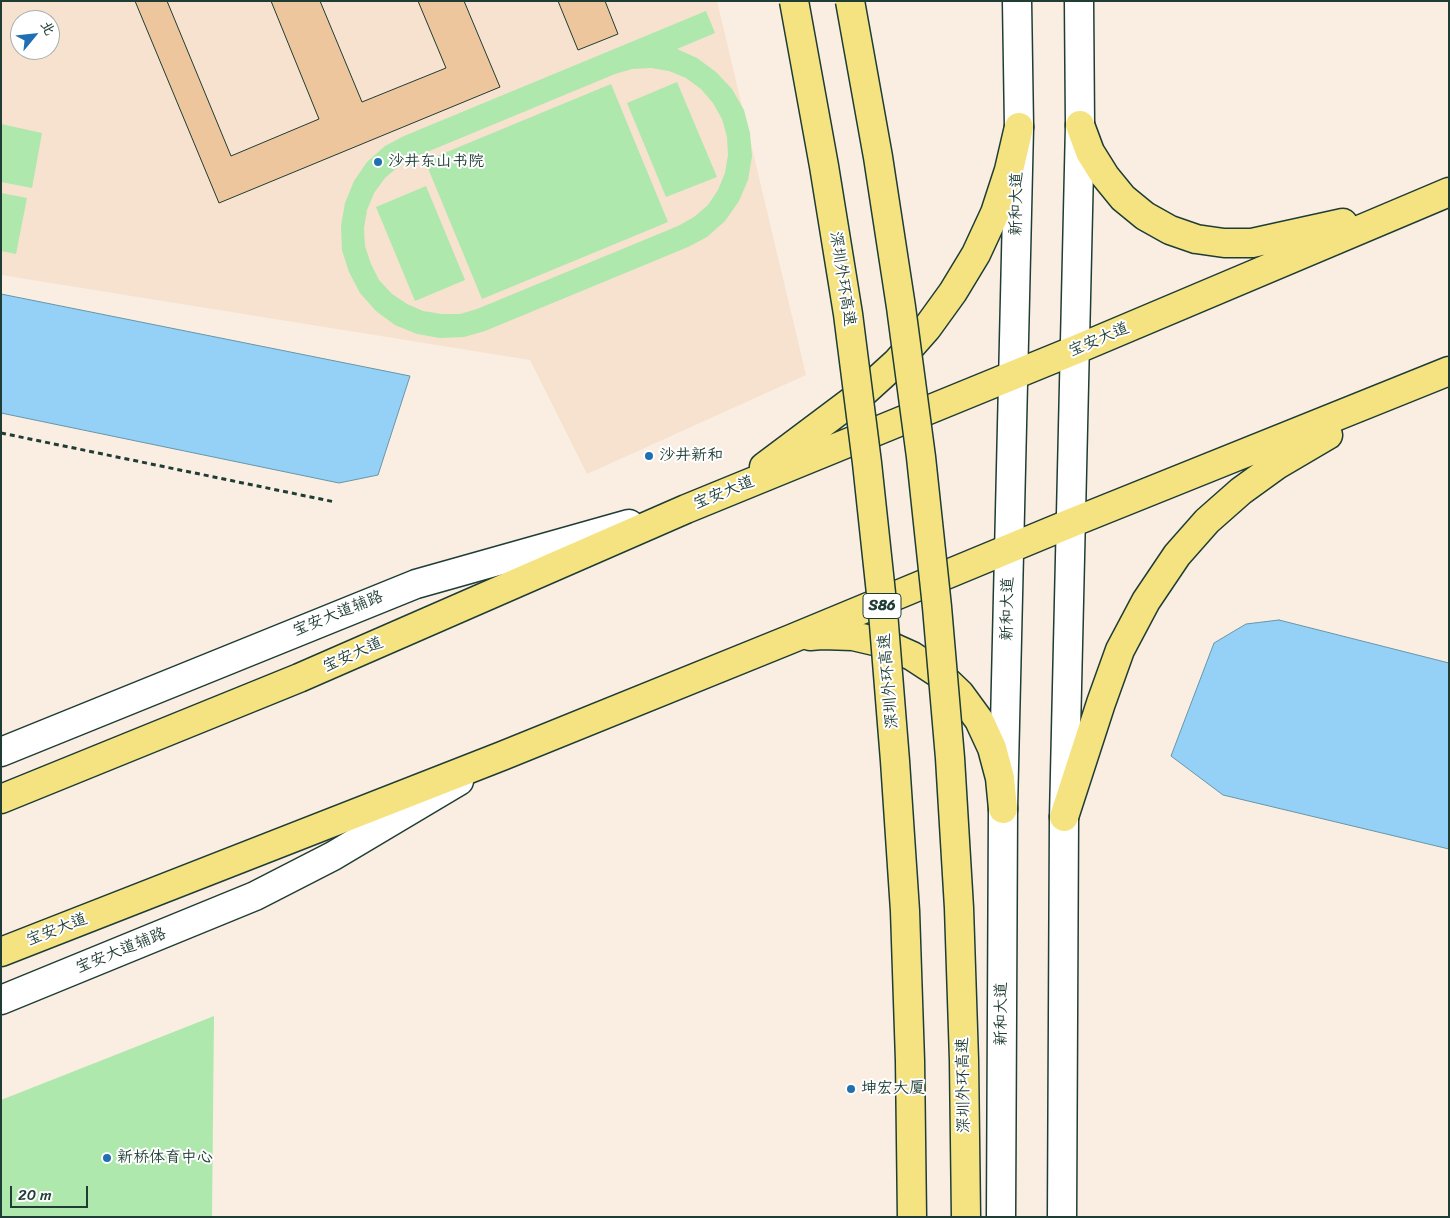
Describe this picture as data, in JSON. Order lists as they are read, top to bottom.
{
  "streets": {
    "main road": [
      "新和大道",
      "深圳外环高速",
      "宝安大道",
      "S86",
      "宝安大道辅路"
    ]
  },
  "crossings": [
    ["新和大道", "宝安大道"],
    ["宝安大道", "宝安大道辅路"]
  ],
  "places": [
    "沙井东山书院",
    "沙井新和",
    "坤宏大厦",
    "新桥体育中心"
  ],
  "scale_bar": "20 m",
  "north": "top right"
}
